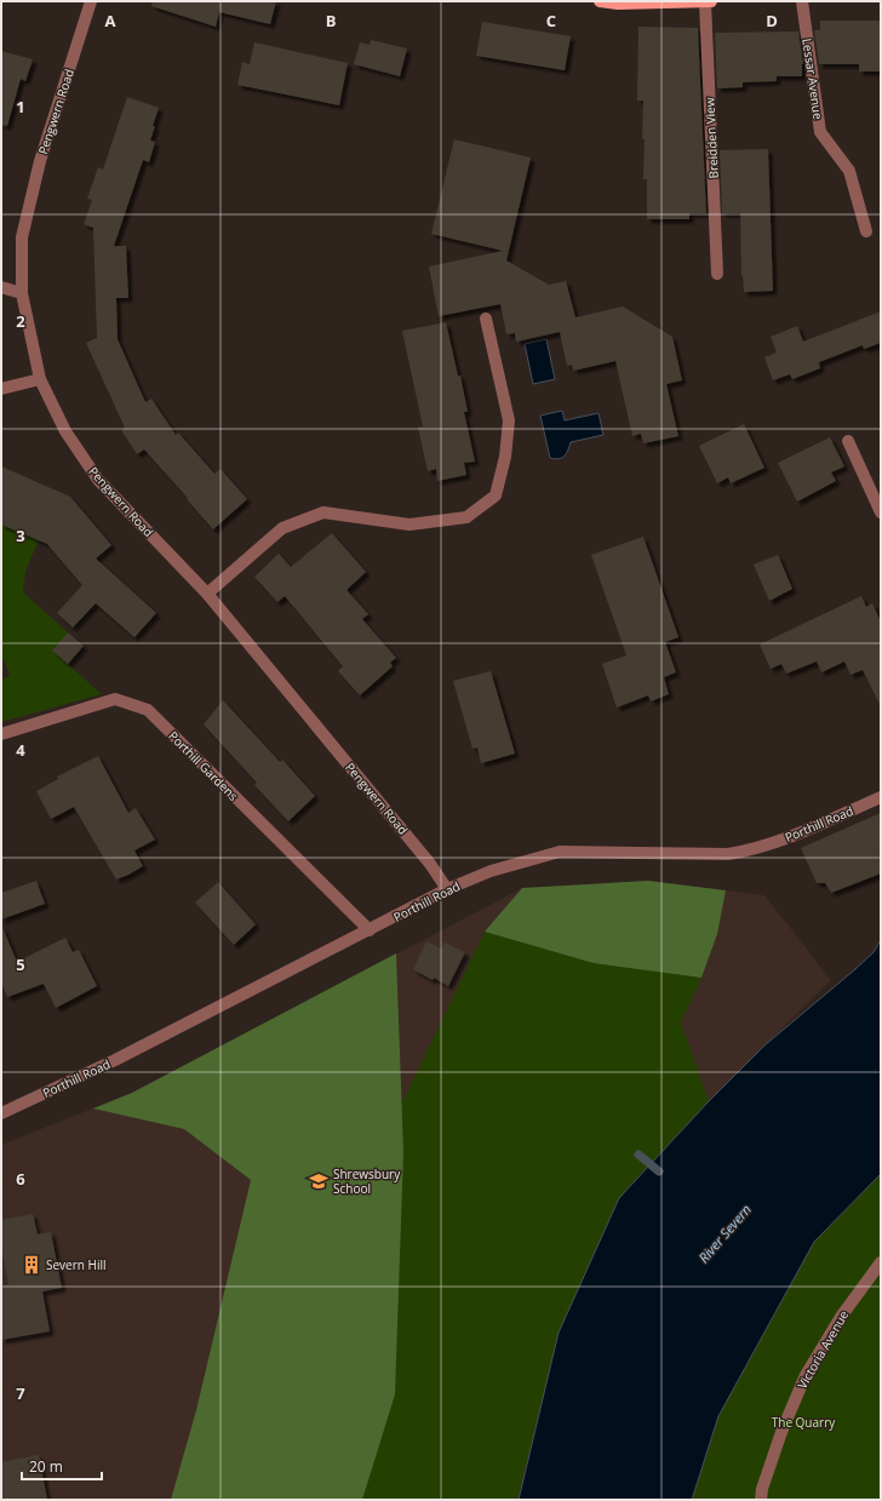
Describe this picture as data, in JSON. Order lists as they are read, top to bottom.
{
  "streets": {
    "street": [
      "Lessar Avenue",
      "Pengwern Road",
      "Breidden View",
      "Porthill Gardens",
      "Porthill Road",
      "Victoria Avenue"
    ]
  },
  "crossings": [
    ["Pengwern Road", "Porthill Road"],
    ["Porthill Gardens", "Porthill Road"]
  ],
  "water": ["River Severn"],
  "parks": ["The Quarry"],
  "places": {
    "school or university": ["Shrewsbury School"],
    "building": ["Severn Hill"]
  },
  "scale_bar": "20 m",
  "grid": {
    "columns": [
      "A",
      "B",
      "C",
      "D"
    ],
    "rows": [
      "1",
      "2",
      "3",
      "4",
      "5",
      "6",
      "7"
    ]
  }
}
